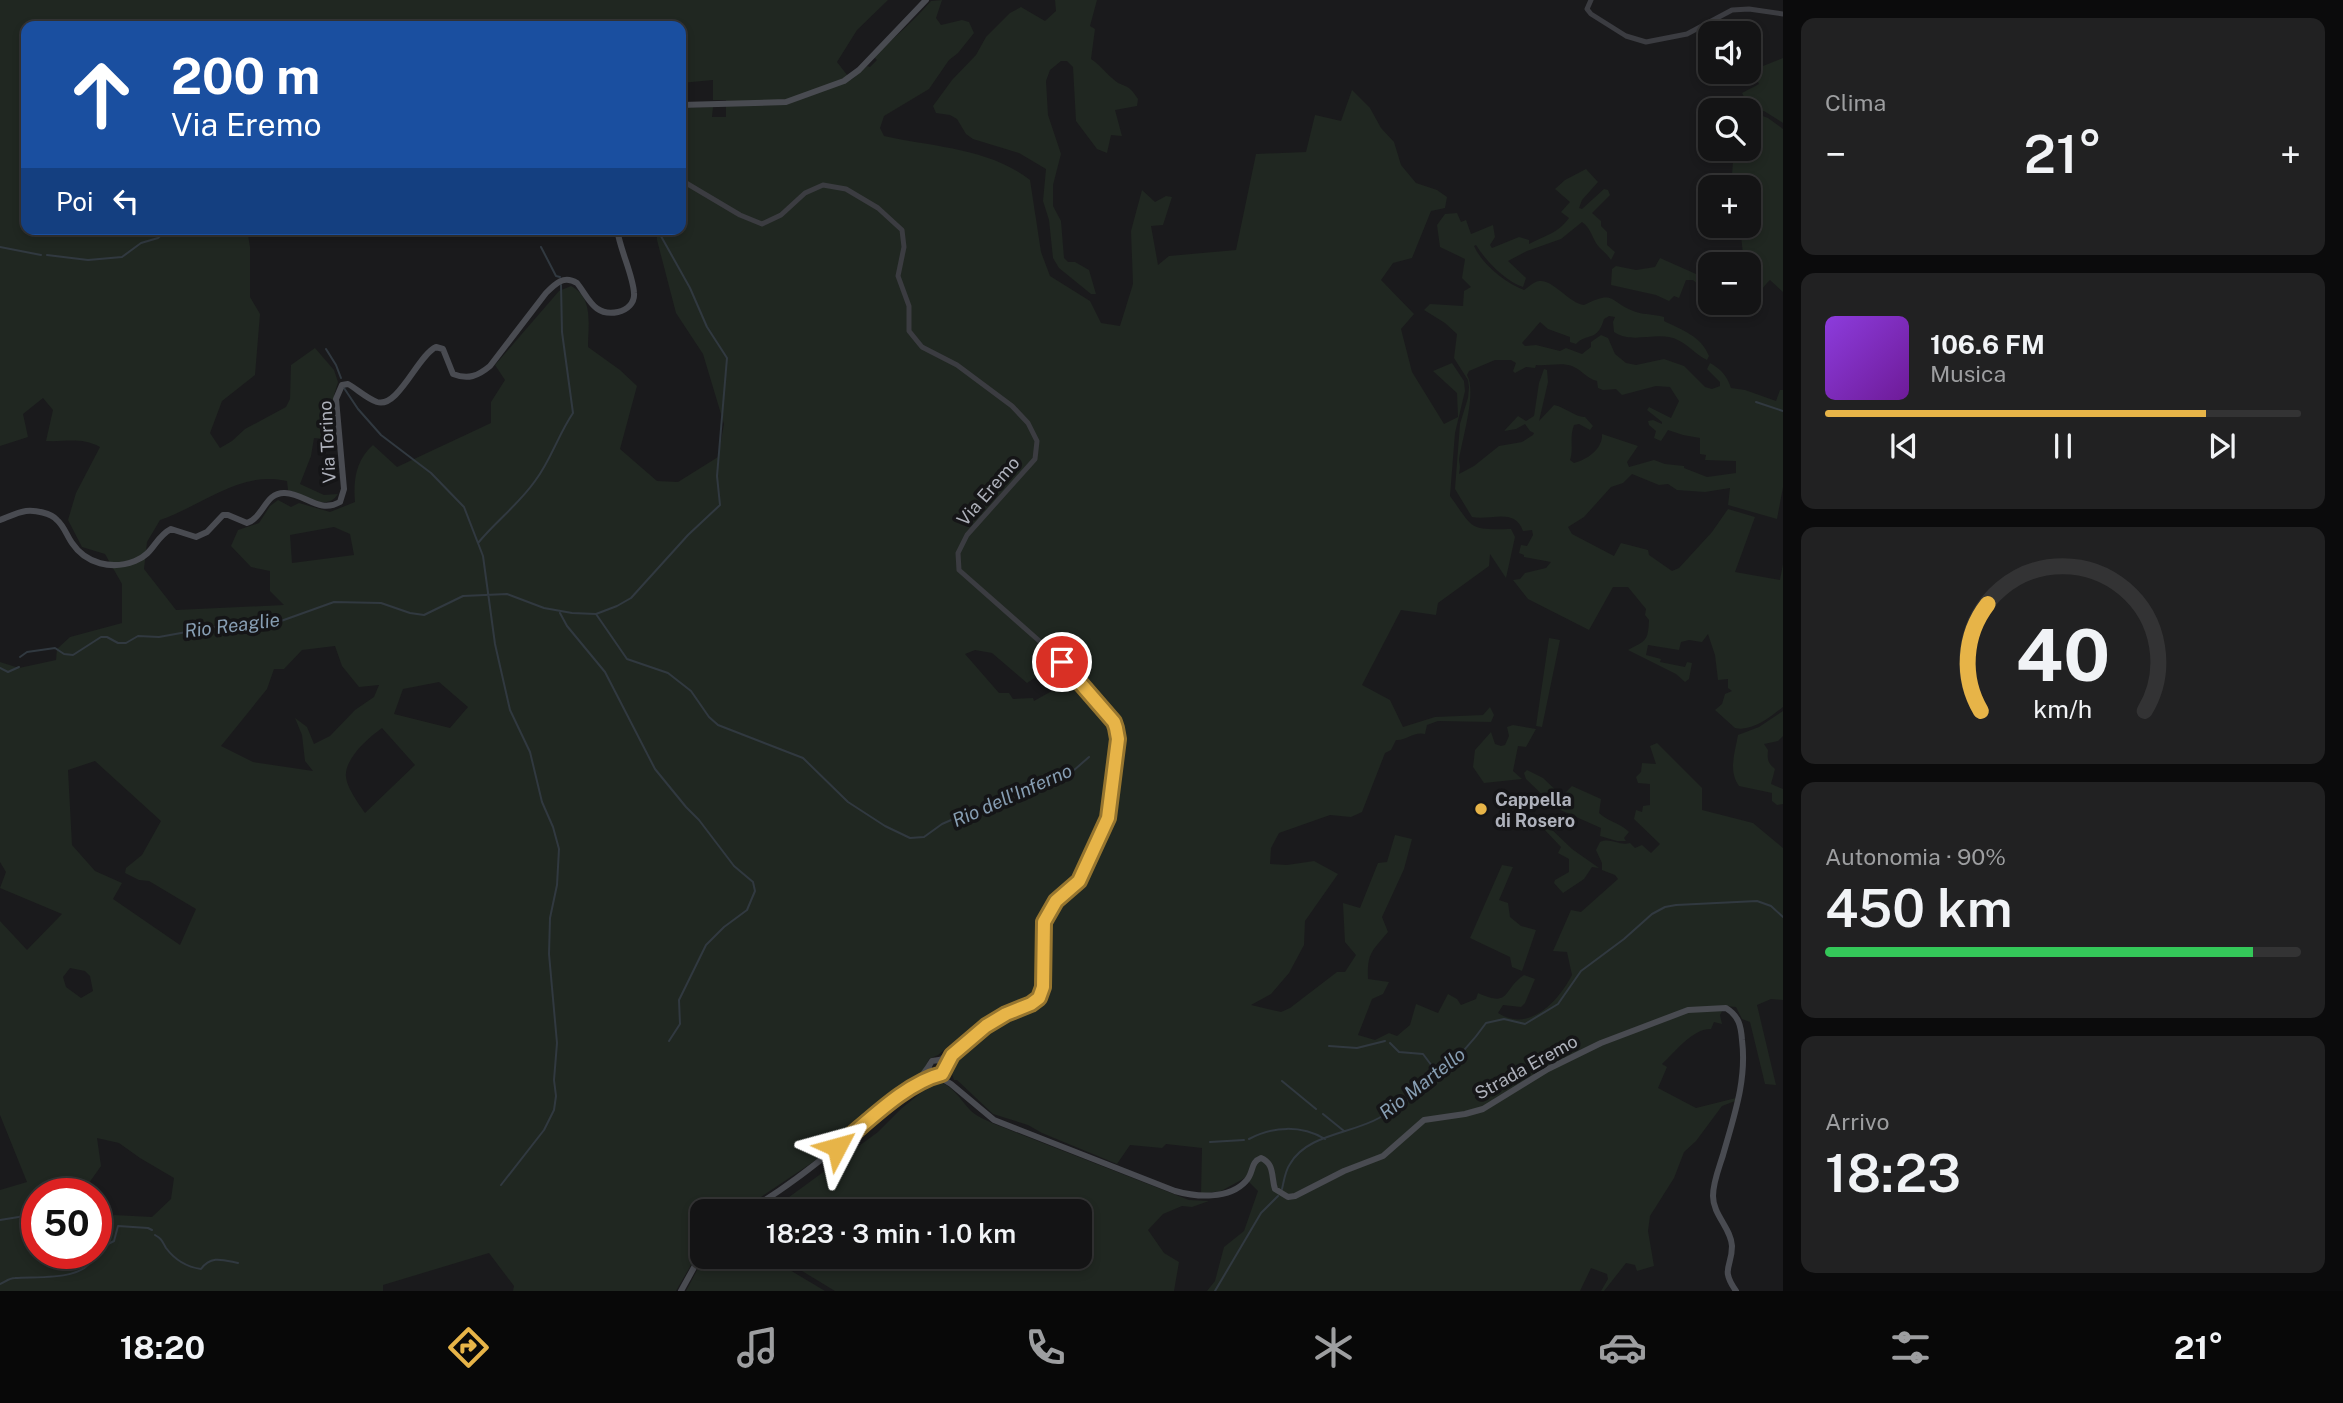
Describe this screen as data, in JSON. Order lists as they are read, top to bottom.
{
  "streets": {
    "main road": ["Via Torino", "Strada Eremo"],
    "street": ["Via Eremo"]
  },
  "crossings": [
    ["Via Eremo", "Strada Eremo"]
  ],
  "water": ["Rio Reaglie", "Rio dell'Inferno", "Rio Martello"],
  "places": ["Cappella di Rosero"],
  "page": {
    "tile": [
      "Clima",
      ["Autonomia · 90%", "450 km"],
      ["Arrivo", "18:23"]
    ],
    "map_buttons": ["+", "−"],
    "turn": ["200 m", "Via Eremo"],
    "heat": ["−", "21°", "+"],
    "then": "Poi",
    "song": ["106.6 FM", "Musica"],
    "limit": "50",
    "trip": "18:23 · 3 min · 1.0 km",
    "tabs": ["18:20", "21°"],
    "gauge": ["40", "km/h"]
  }
}
